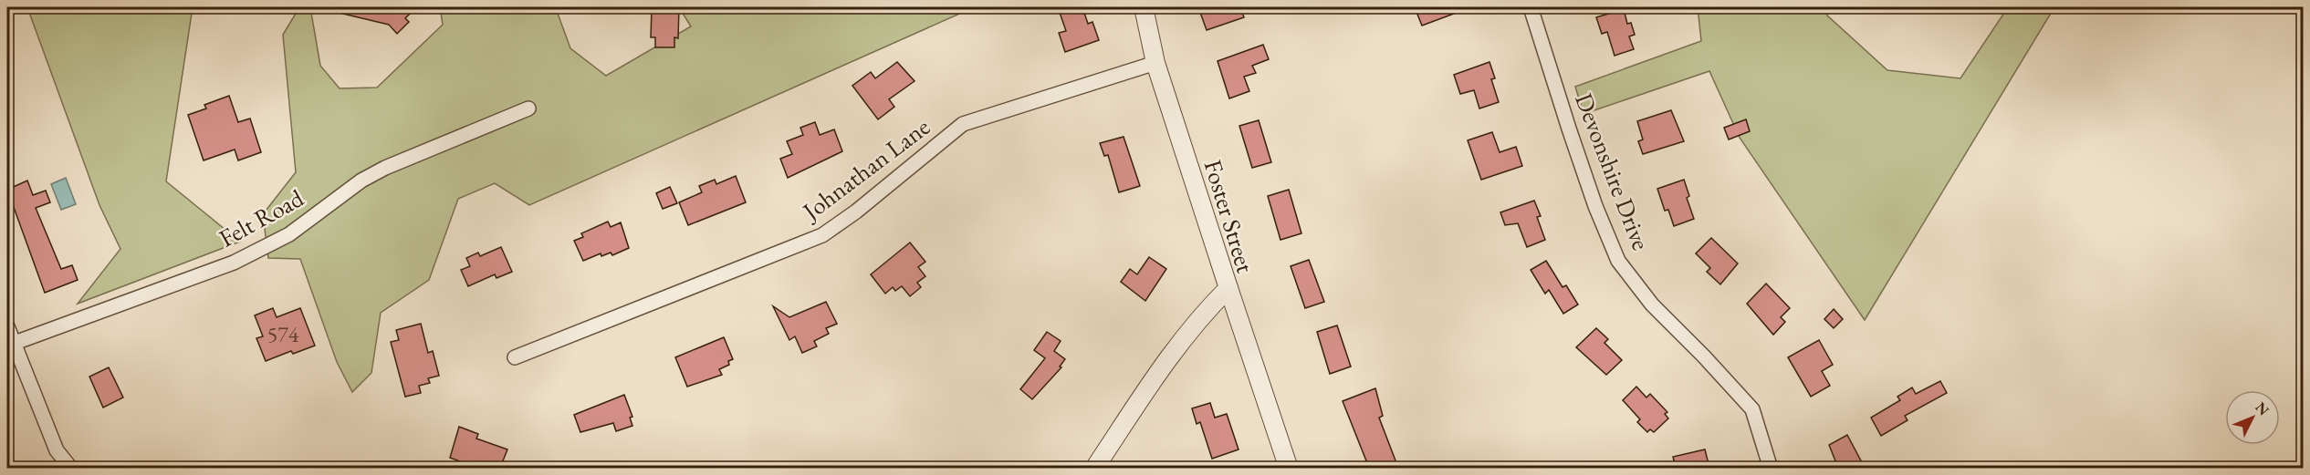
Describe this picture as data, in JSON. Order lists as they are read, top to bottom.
{
  "streets": {
    "street": [
      "Johnathan Lane",
      "Devonshire Drive",
      "Foster Street",
      "Felt Road"
    ]
  },
  "crossings": [
    ["Johnathan Lane", "Foster Street"]
  ],
  "house_numbers": ["574"],
  "north": "top right"
}
